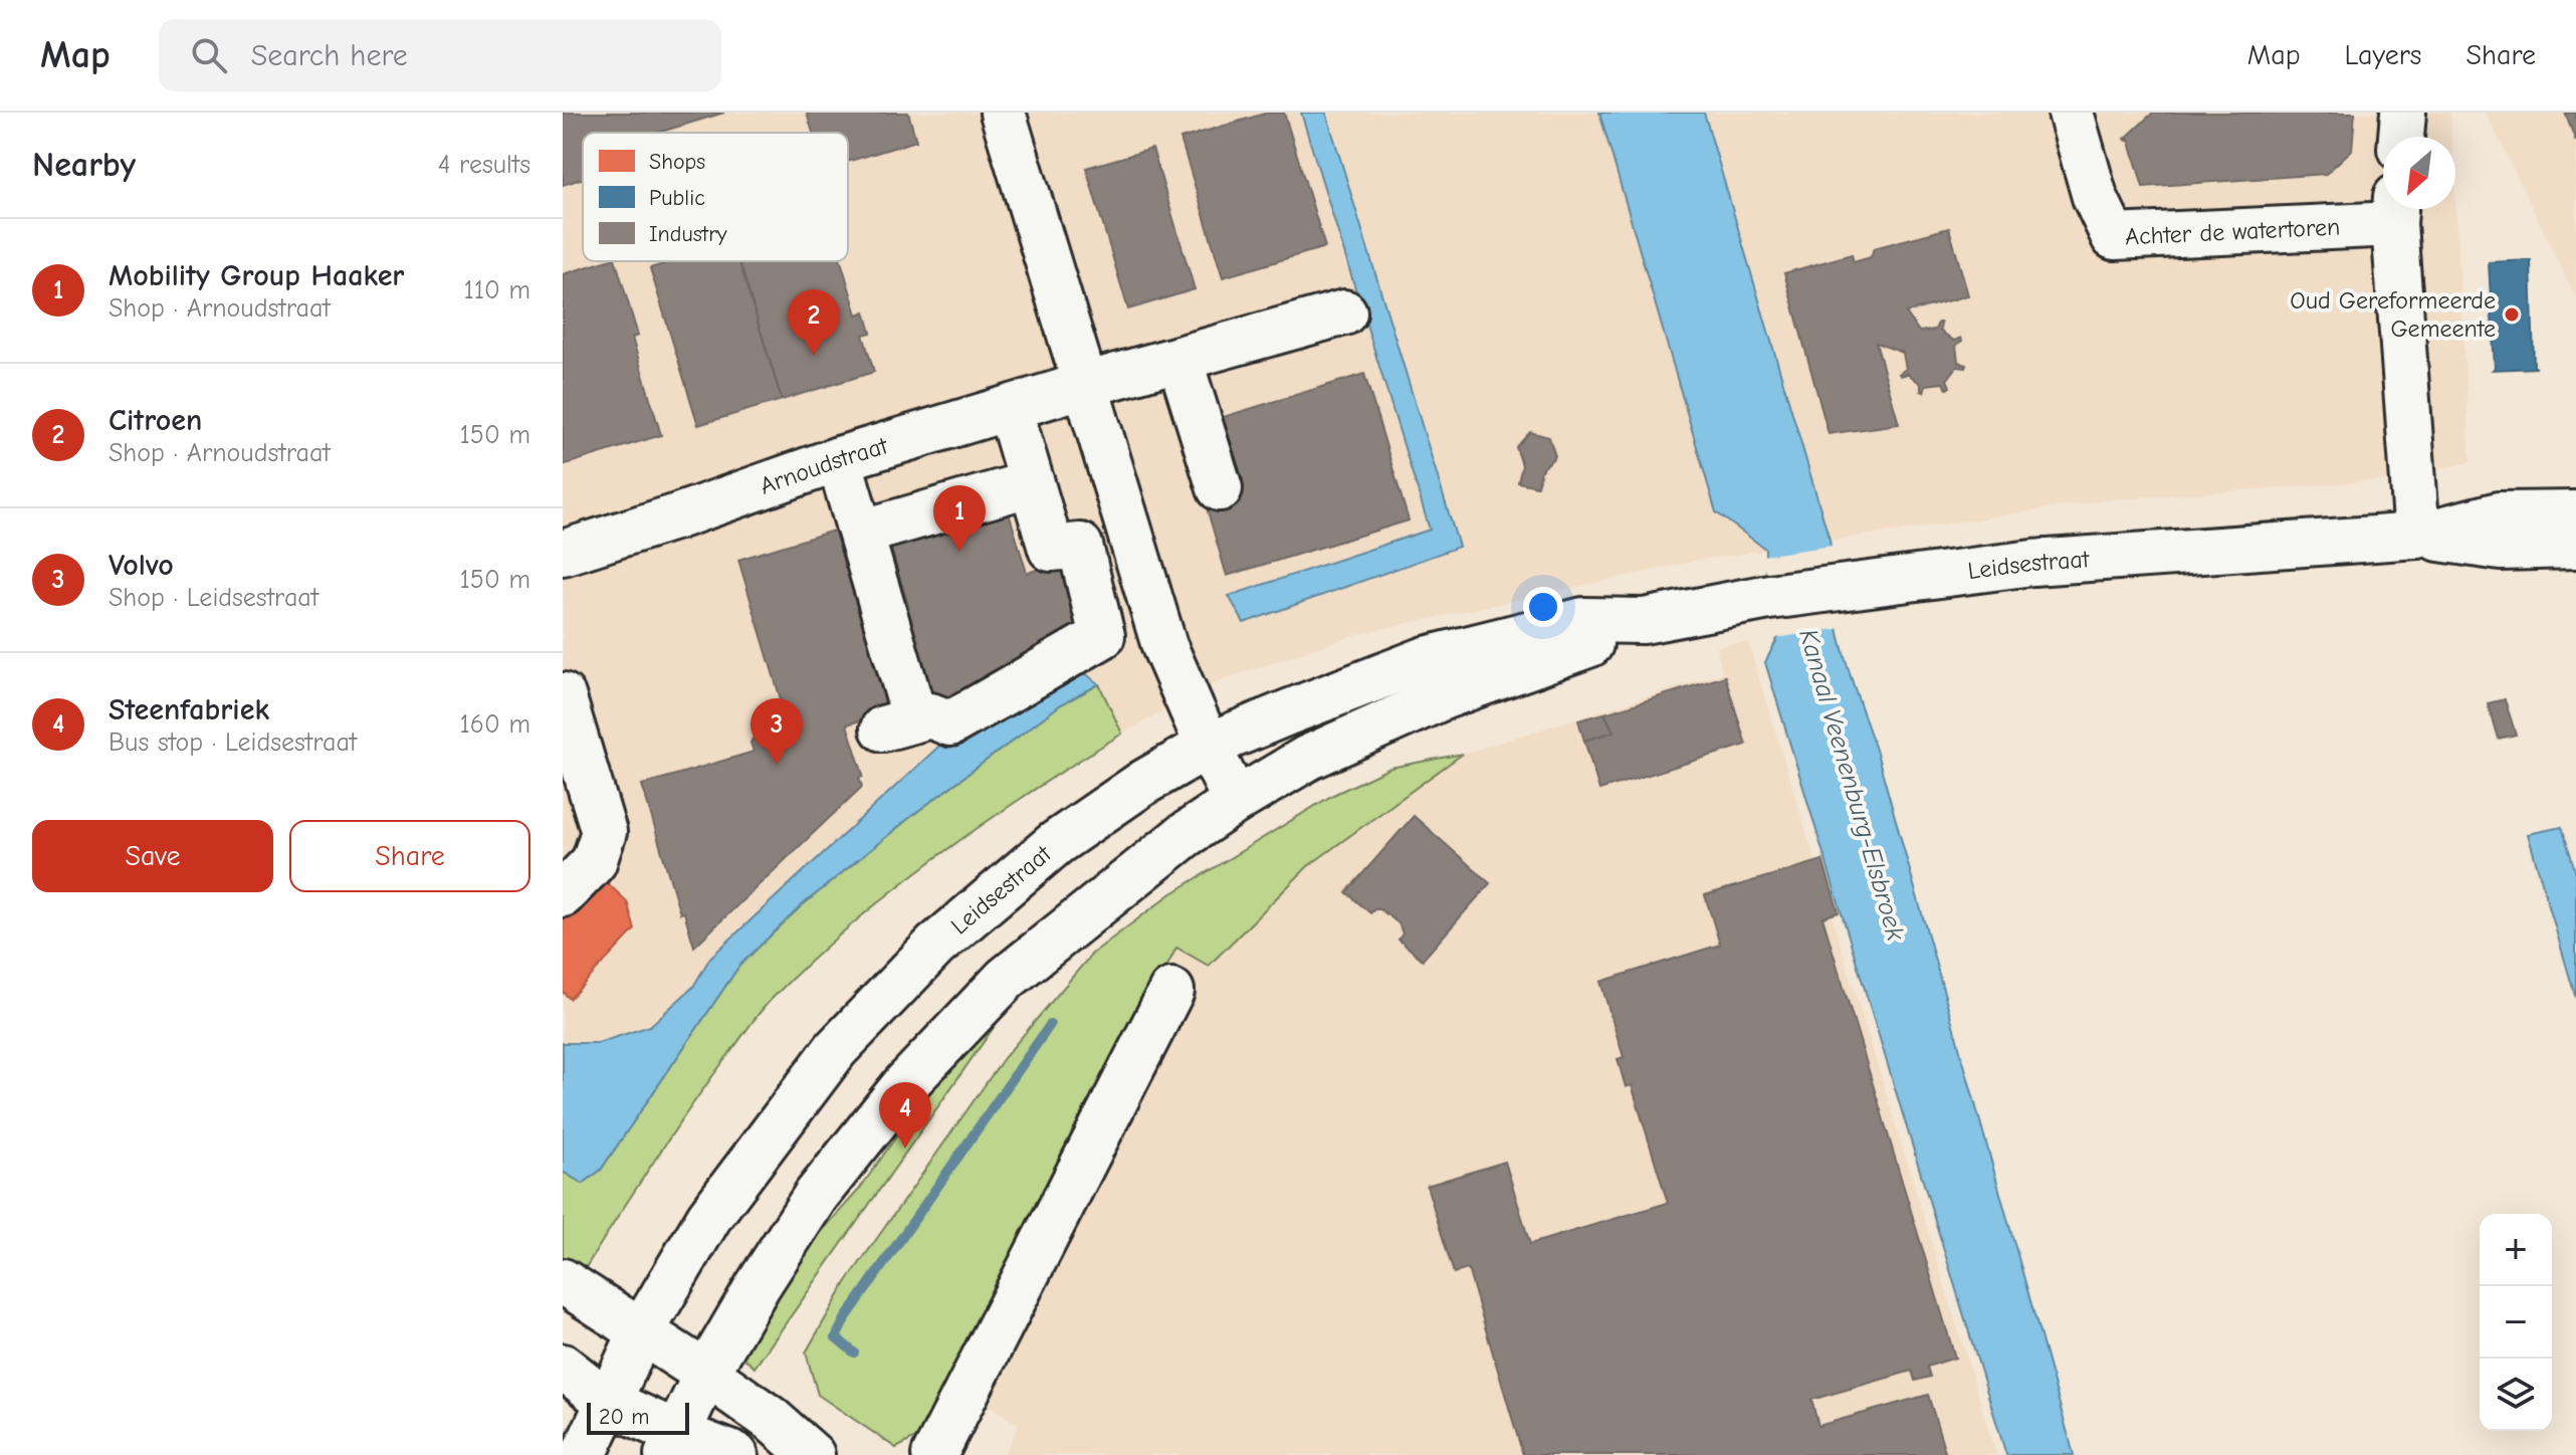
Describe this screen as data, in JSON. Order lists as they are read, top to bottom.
{
  "streets": {
    "main road": ["Achter de watertoren", "Arnoudstraat", "Leidsestraat"]
  },
  "crossings": [
    ["Achter de watertoren", "Leidsestraat"]
  ],
  "water": ["Kanaal Veenenburg-Elsbroek"],
  "places": ["Oud Gereformeerde Gemeente"],
  "legend": ["Shops", "Public", "Industry"],
  "scale_bar": "20 m",
  "north": "bottom left",
  "page": {
    "header": "Map",
    "search": "Search here",
    "nav": ["Map", "Layers", "Share"],
    "heading": ["Nearby", "4 results"],
    "list": [
      {
        "mark": "1",
        "name": "Mobility Group Haaker",
        "note": "Shop · Arnoudstraat",
        "value": "110 m"
      },
      {
        "mark": "2",
        "name": "Citroen",
        "note": "Shop · Arnoudstraat",
        "value": "150 m"
      },
      {
        "mark": "3",
        "name": "Volvo",
        "note": "Shop · Leidsestraat",
        "value": "150 m"
      },
      {
        "mark": "4",
        "name": "Steenfabriek",
        "note": "Bus stop · Leidsestraat",
        "value": "160 m"
      }
    ],
    "pins": [
      "2",
      "1",
      "3",
      "4"
    ],
    "buttons": ["Save", "Share"],
    "map_buttons": ["+", "−"],
    "scale": "20 m"
  }
}
